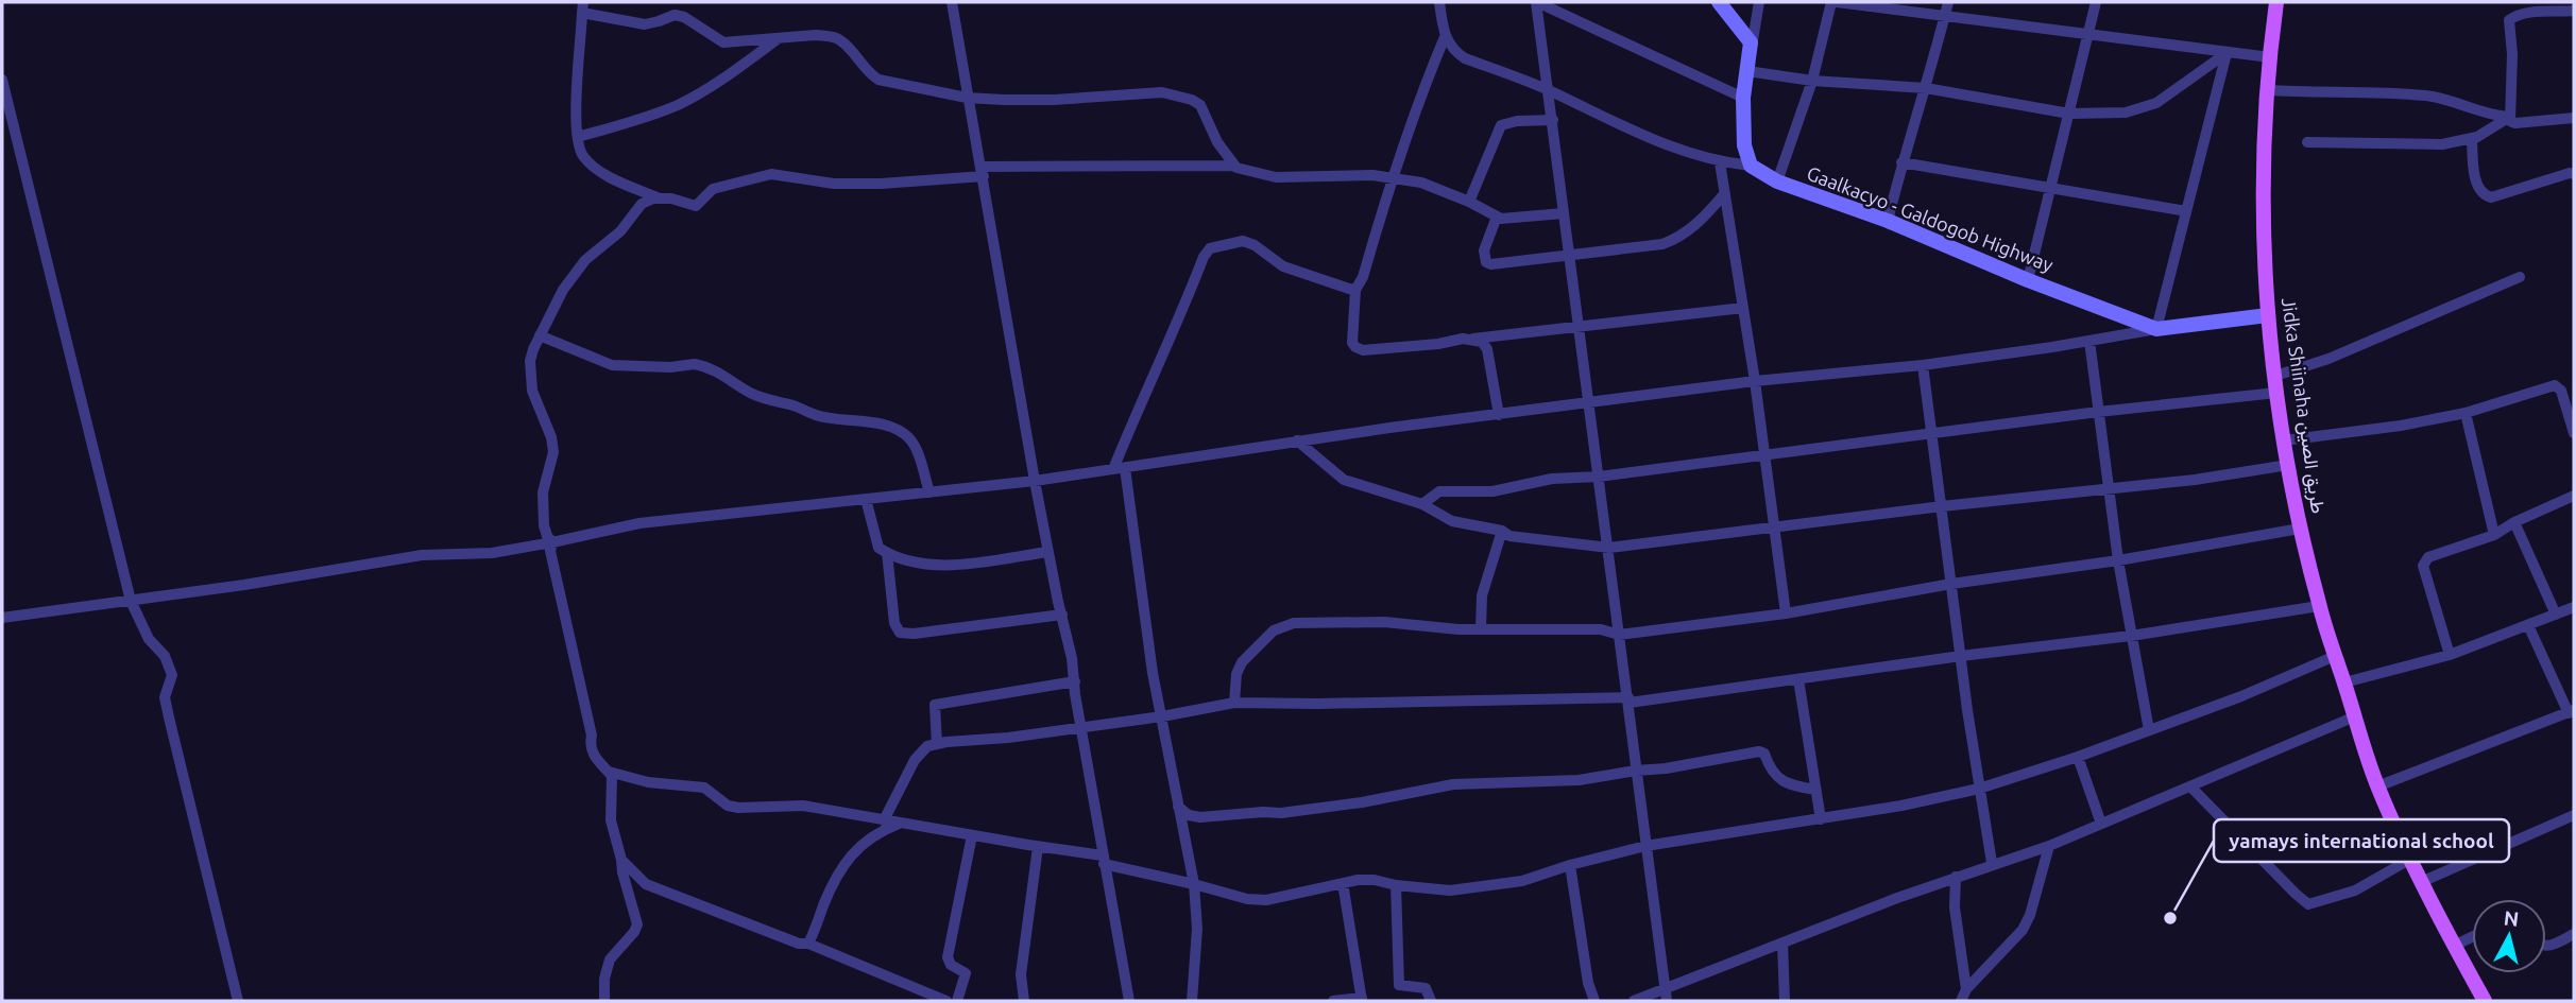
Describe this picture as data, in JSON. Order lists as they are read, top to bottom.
{
  "streets": {
    "main road": ["Jidka Shiinaha طريق الصين"],
    "street": ["Gaalkacyo - Galdogob Highway"]
  },
  "crossings": [
    ["Gaalkacyo - Galdogob Highway", "Jidka Shiinaha طريق الصين"]
  ],
  "places": ["yamays international school"],
  "north": "top"
}
